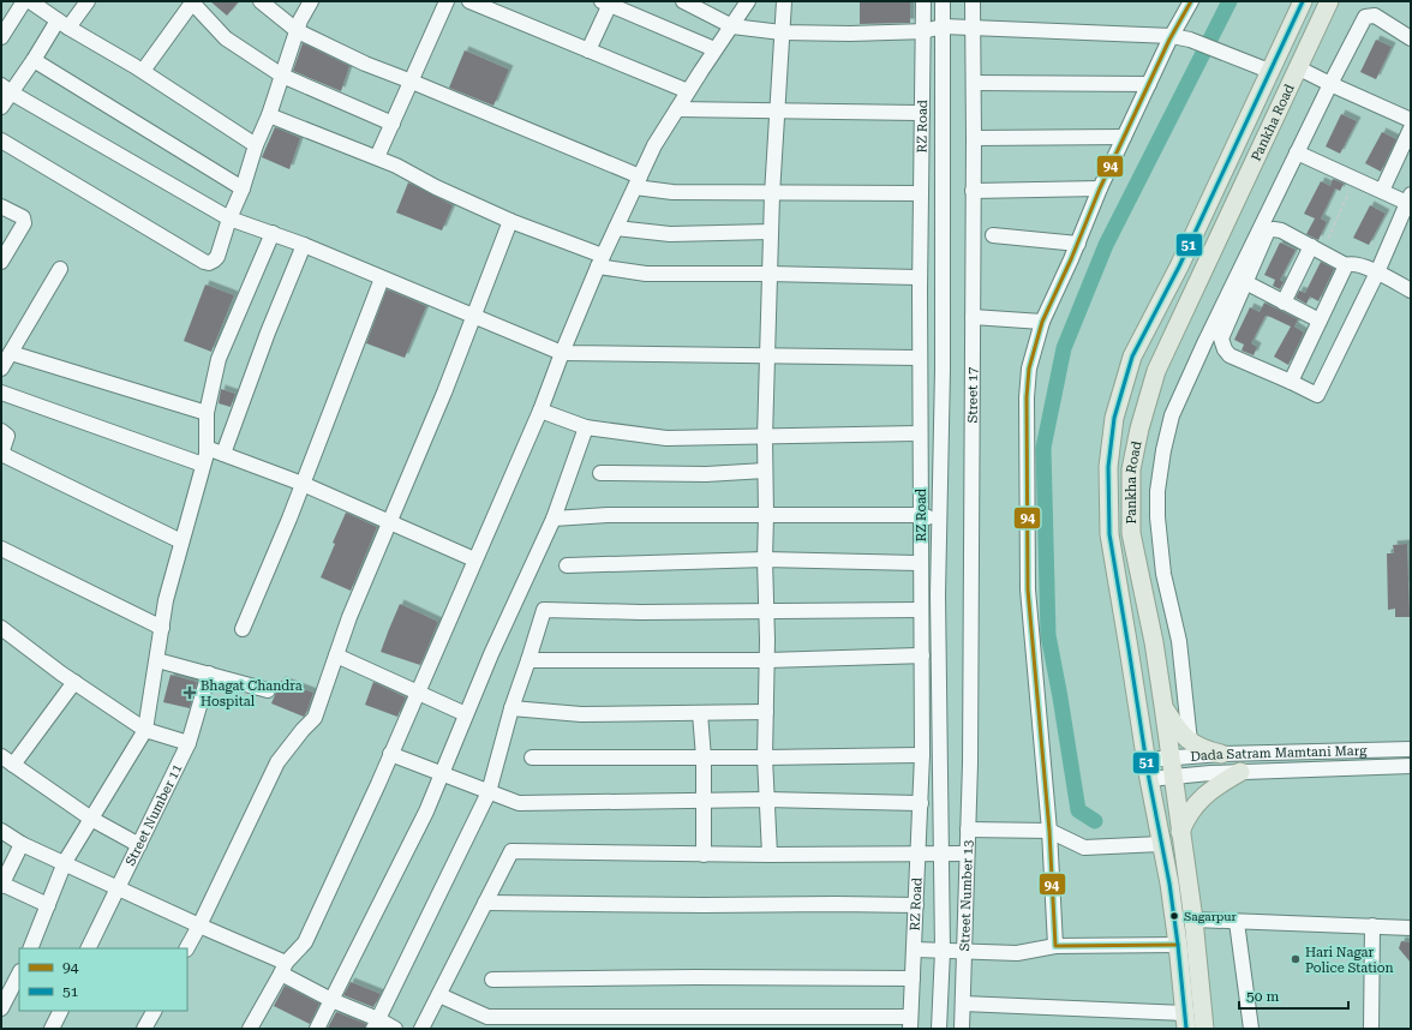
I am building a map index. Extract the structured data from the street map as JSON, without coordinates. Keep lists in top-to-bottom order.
{
  "streets": {
    "main road": ["Pankha Road"],
    "street": [
      "RZ Road",
      "Street 17",
      "Dada Satram Mamtani Marg",
      "Street Number 11",
      "Street Number 13"
    ]
  },
  "crossings": [
    ["Pankha Road", "Dada Satram Mamtani Marg"],
    ["Street 17", "Street Number 13"]
  ],
  "places": {
    "health": ["Bhagat Chandra Hospital"],
    "other": ["Sagarpur", "Hari Nagar Police Station"]
  },
  "lines": ["transit line 94", "transit line 51"],
  "legend": ["94", "51"],
  "scale_bar": "50 m"
}
